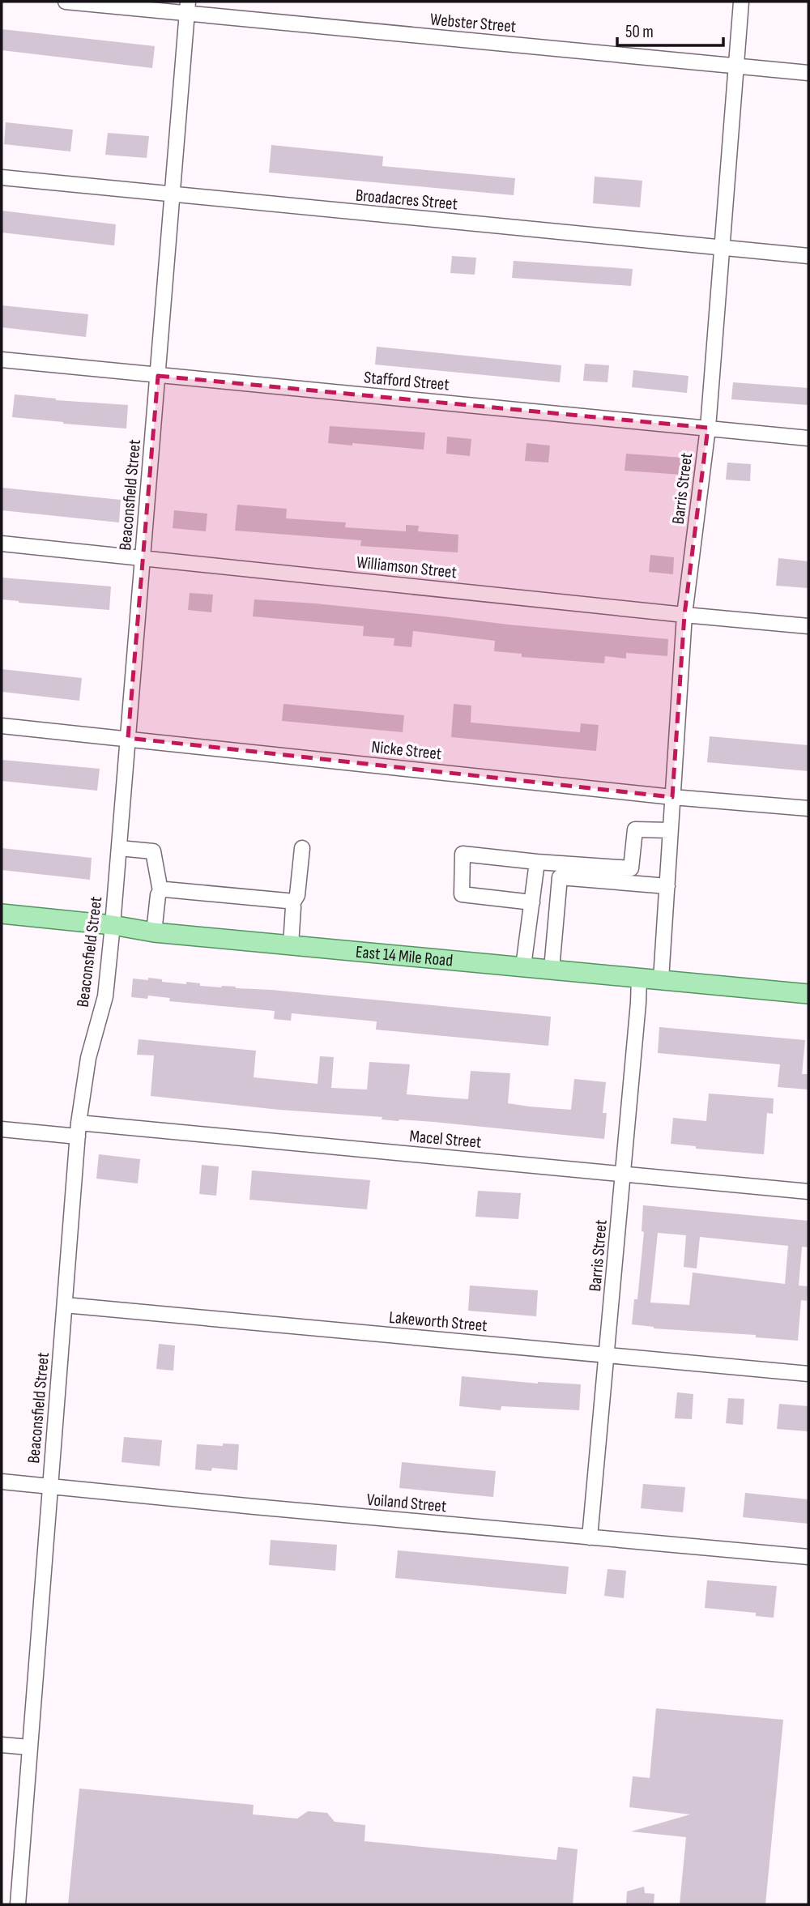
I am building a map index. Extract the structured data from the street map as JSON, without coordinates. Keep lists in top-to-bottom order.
{
  "streets": {
    "main road": ["East 14 Mile Road"],
    "street": [
      "Webster Street",
      "Broadacres Street",
      "Stafford Street",
      "Barris Street",
      "Beaconsfield Street",
      "Williamson Street",
      "Nicke Street",
      "Macel Street",
      "Lakeworth Street",
      "Voiland Street"
    ]
  },
  "crossings": [
    ["Webster Street", "Barris Street"],
    ["Webster Street", "Beaconsfield Street"],
    ["Broadacres Street", "Barris Street"],
    ["Broadacres Street", "Beaconsfield Street"],
    ["Stafford Street", "Barris Street"],
    ["Stafford Street", "Beaconsfield Street"],
    ["Barris Street", "Williamson Street"],
    ["Barris Street", "Nicke Street"],
    ["Barris Street", "East 14 Mile Road"],
    ["Barris Street", "Macel Street"],
    ["Barris Street", "Lakeworth Street"],
    ["Barris Street", "Voiland Street"],
    ["Beaconsfield Street", "Williamson Street"],
    ["Beaconsfield Street", "Nicke Street"],
    ["Beaconsfield Street", "East 14 Mile Road"],
    ["Beaconsfield Street", "Macel Street"],
    ["Beaconsfield Street", "Lakeworth Street"],
    ["Beaconsfield Street", "Voiland Street"]
  ],
  "scale_bar": "50 m"
}
